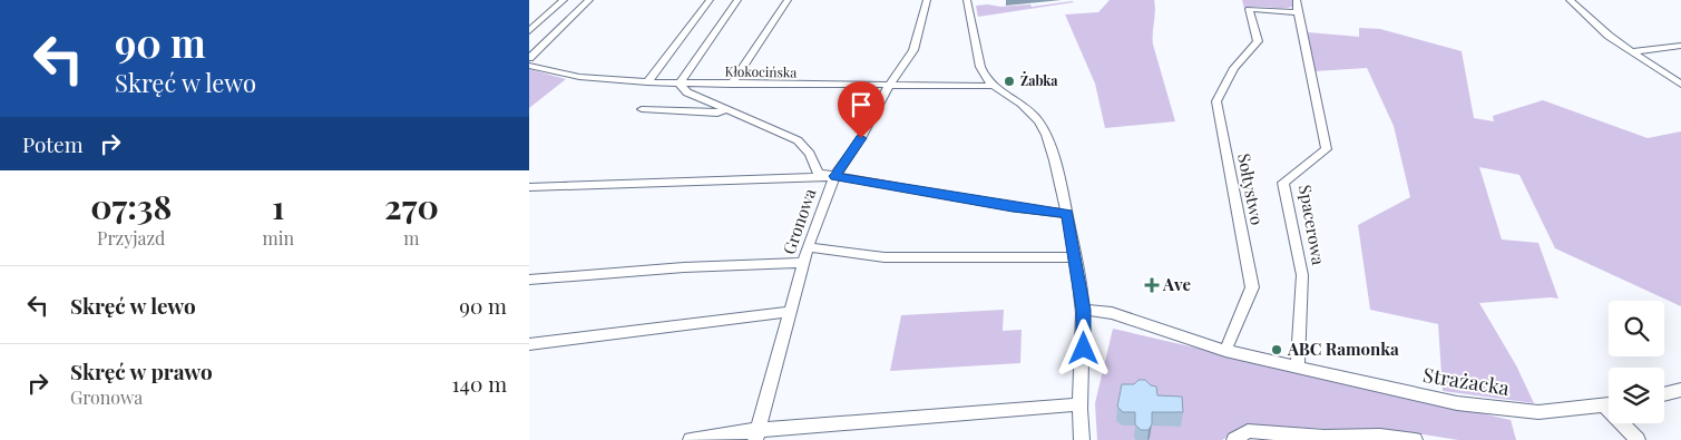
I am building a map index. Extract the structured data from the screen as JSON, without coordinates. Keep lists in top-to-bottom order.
{
  "streets": {
    "street": [
      "Kłokocińska",
      "Sołtystwo",
      "Gronowa",
      "Spacerowa",
      "Strażacka"
    ]
  },
  "crossings": [
    ["Kłokocińska", "Gronowa"],
    ["Sołtystwo", "Spacerowa"],
    ["Sołtystwo", "Strażacka"],
    ["Spacerowa", "Strażacka"]
  ],
  "places": {
    "other": ["Żabka", "ABC Ramonka"],
    "health": ["Ave"]
  },
  "page": {
    "turn": ["90 m", "Skręć w lewo"],
    "then": "Potem",
    "eta": [
      "07:38",
      "Przyjazd",
      "1",
      "min",
      "270",
      "m"
    ],
    "list": [
      {
        "name": "Skręć w lewo",
        "value": "90 m"
      },
      {
        "name": "Skręć w prawo",
        "note": "Gronowa",
        "value": "140 m"
      }
    ]
  }
}
